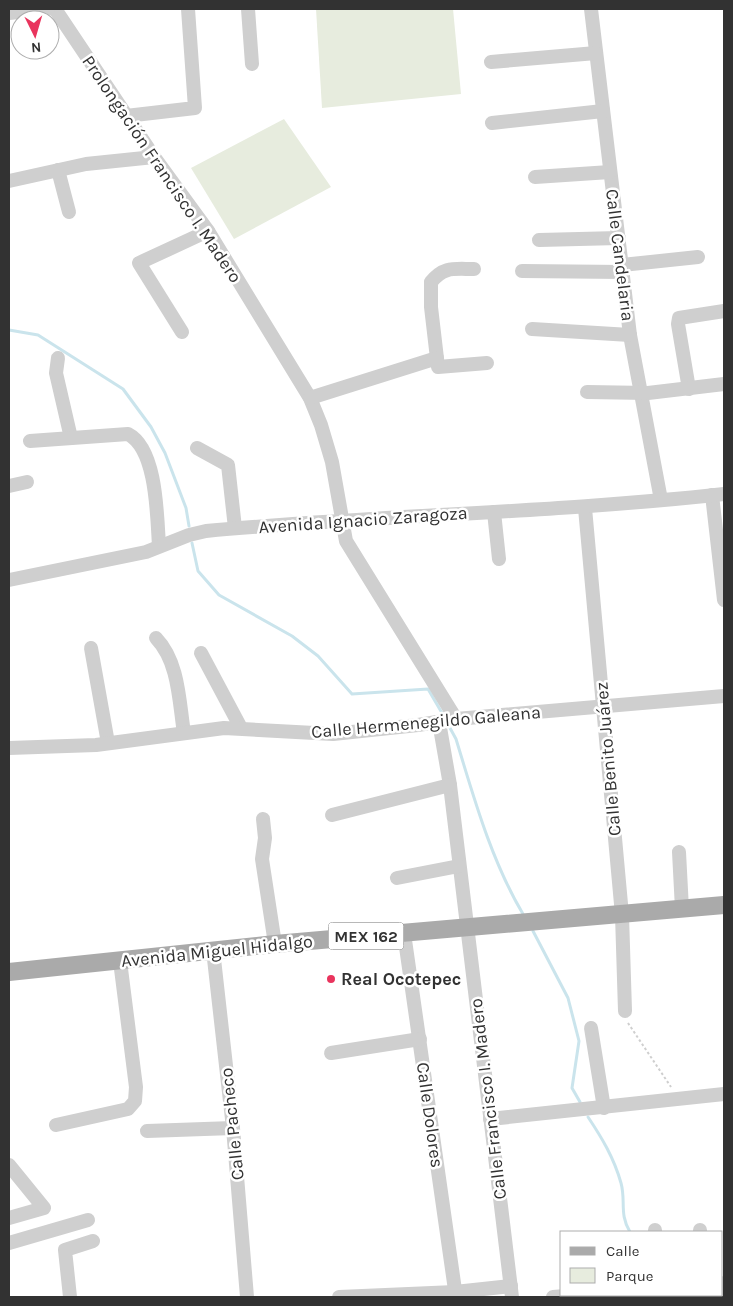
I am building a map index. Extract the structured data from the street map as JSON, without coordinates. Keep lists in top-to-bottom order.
{
  "streets": {
    "main road": ["MEX 162", "Avenida Miguel Hidalgo"],
    "street": [
      "Prolongación Francisco I. Madero",
      "Calle Candelaria",
      "Avenida Ignacio Zaragoza",
      "Calle Hermenegildo Galeana",
      "Calle Benito Juárez",
      "Calle Francisco I. Madero",
      "Calle Dolores",
      "Calle Pacheco"
    ]
  },
  "crossings": [
    ["Prolongación Francisco I. Madero", "Avenida Ignacio Zaragoza"],
    ["Calle Candelaria", "Avenida Ignacio Zaragoza"],
    ["Avenida Ignacio Zaragoza", "Calle Benito Juárez"],
    ["Calle Hermenegildo Galeana", "Calle Benito Juárez"],
    ["Calle Hermenegildo Galeana", "Calle Francisco I. Madero"],
    ["Calle Benito Juárez", "Avenida Miguel Hidalgo"],
    ["Avenida Miguel Hidalgo", "Calle Francisco I. Madero"],
    ["Avenida Miguel Hidalgo", "Calle Dolores"],
    ["Avenida Miguel Hidalgo", "Calle Pacheco"]
  ],
  "places": ["Real Ocotepec"],
  "legend": ["Calle", "Parque"],
  "north": "bottom"
}
